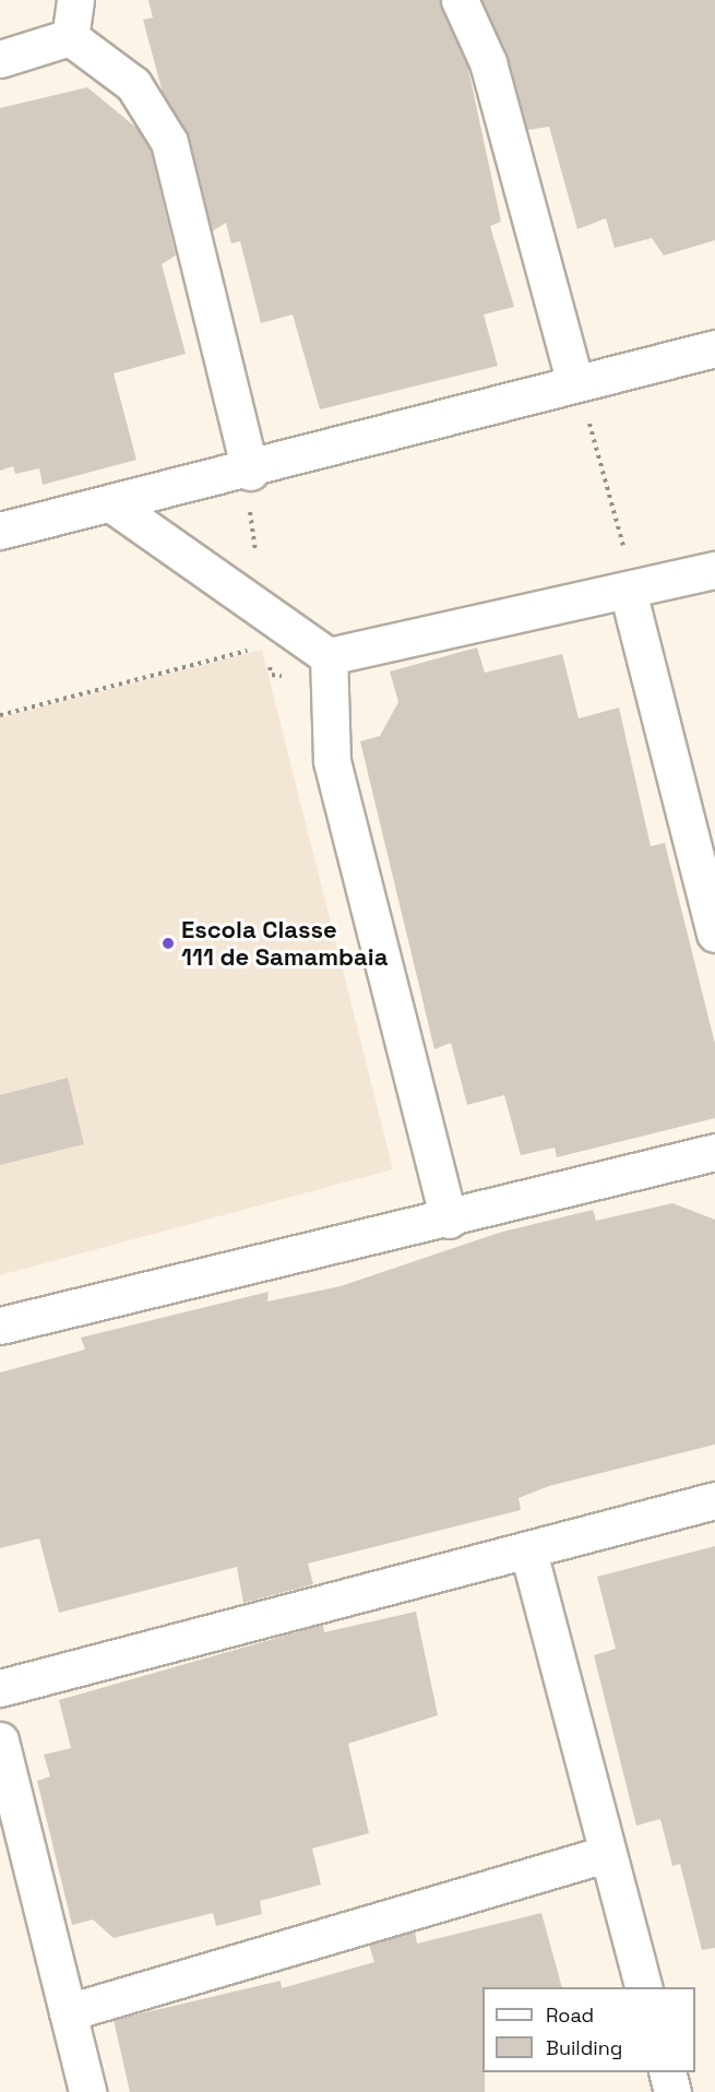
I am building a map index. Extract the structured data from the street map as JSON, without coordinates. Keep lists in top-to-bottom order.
{
  "places": ["Escola Classe 111 de Samambaia"],
  "legend": ["Road", "Building"]
}
